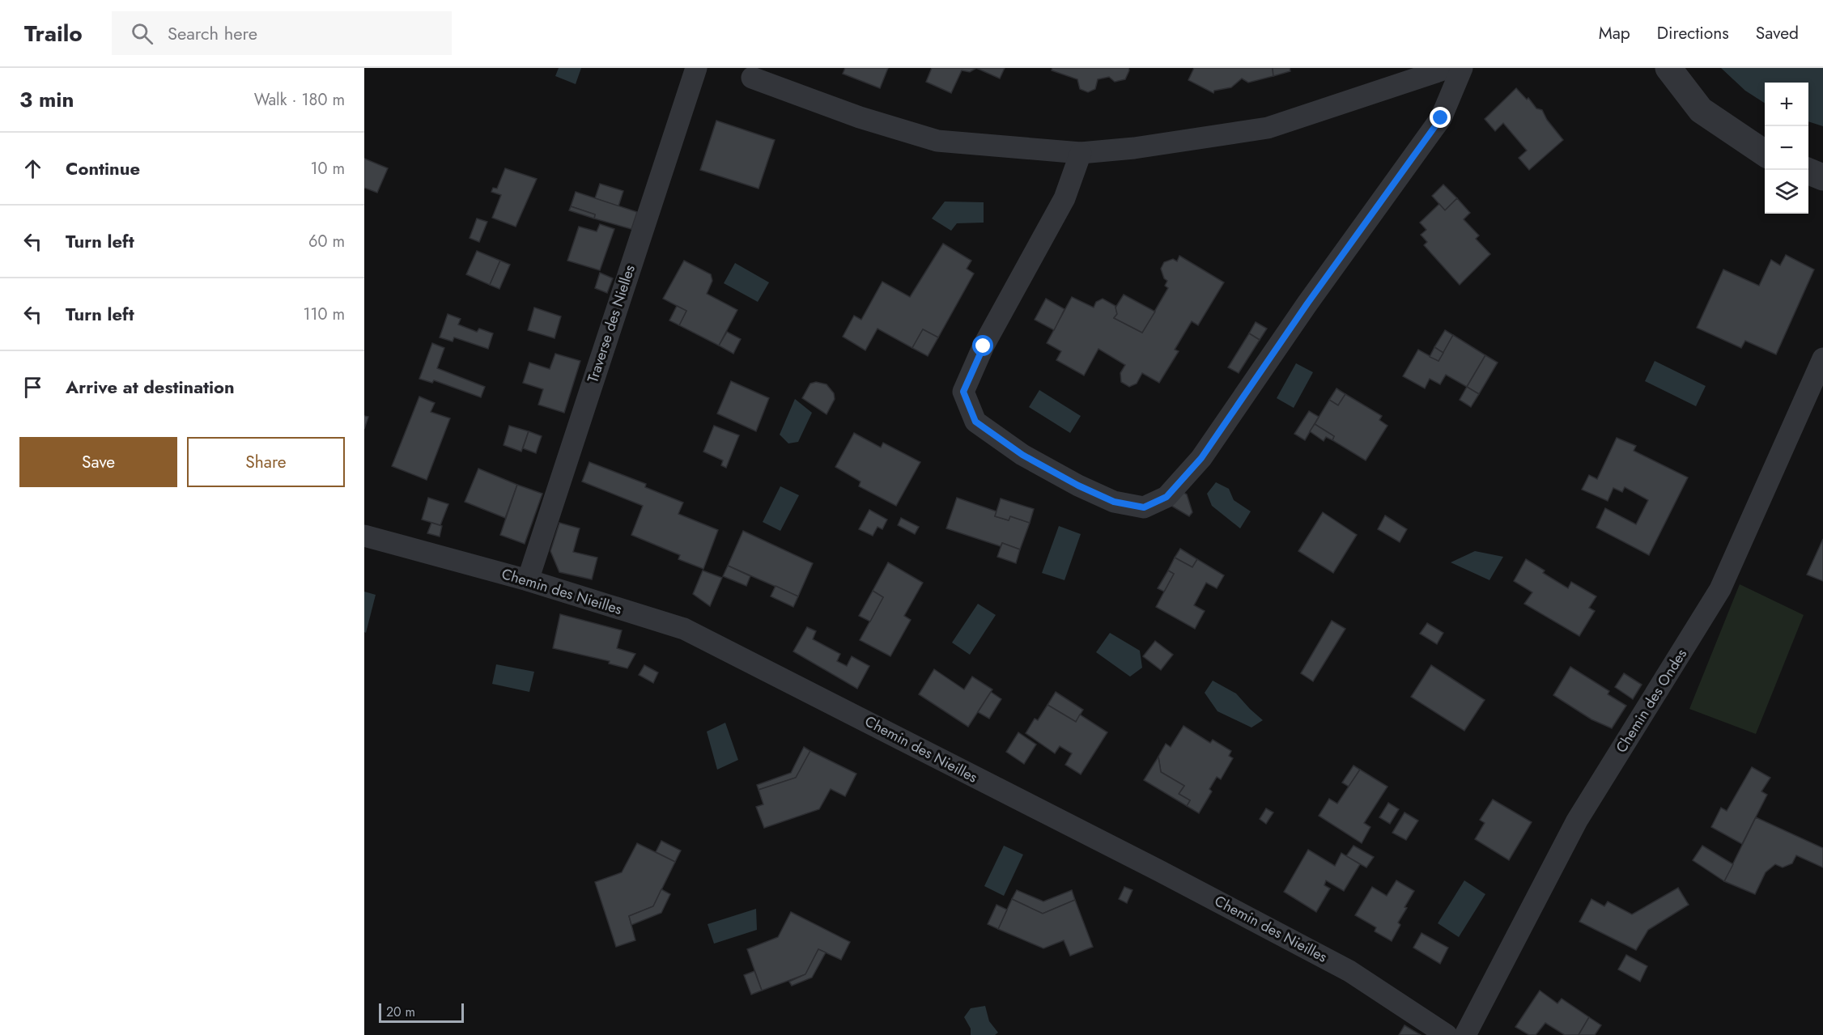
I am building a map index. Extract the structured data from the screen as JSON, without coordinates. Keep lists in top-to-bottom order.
{
  "streets": {
    "street": ["Traverse des Nielles", "Chemin des Nieilles", "Chemin des Ondes"]
  },
  "crossings": [
    ["Traverse des Nielles", "Chemin des Nieilles"]
  ],
  "scale_bar": "20 m",
  "page": {
    "header": "Trailo",
    "search": "Search here",
    "nav": ["Map", "Directions", "Saved"],
    "heading": ["3 min", "Walk · 180 m"],
    "map_buttons": ["+", "−"],
    "list": [
      ["Continue", "10 m"],
      ["Turn left", "60 m"],
      ["Turn left", "110 m"],
      "Arrive at destination"
    ],
    "buttons": ["Save", "Share"],
    "scale": "20 m"
  }
}
